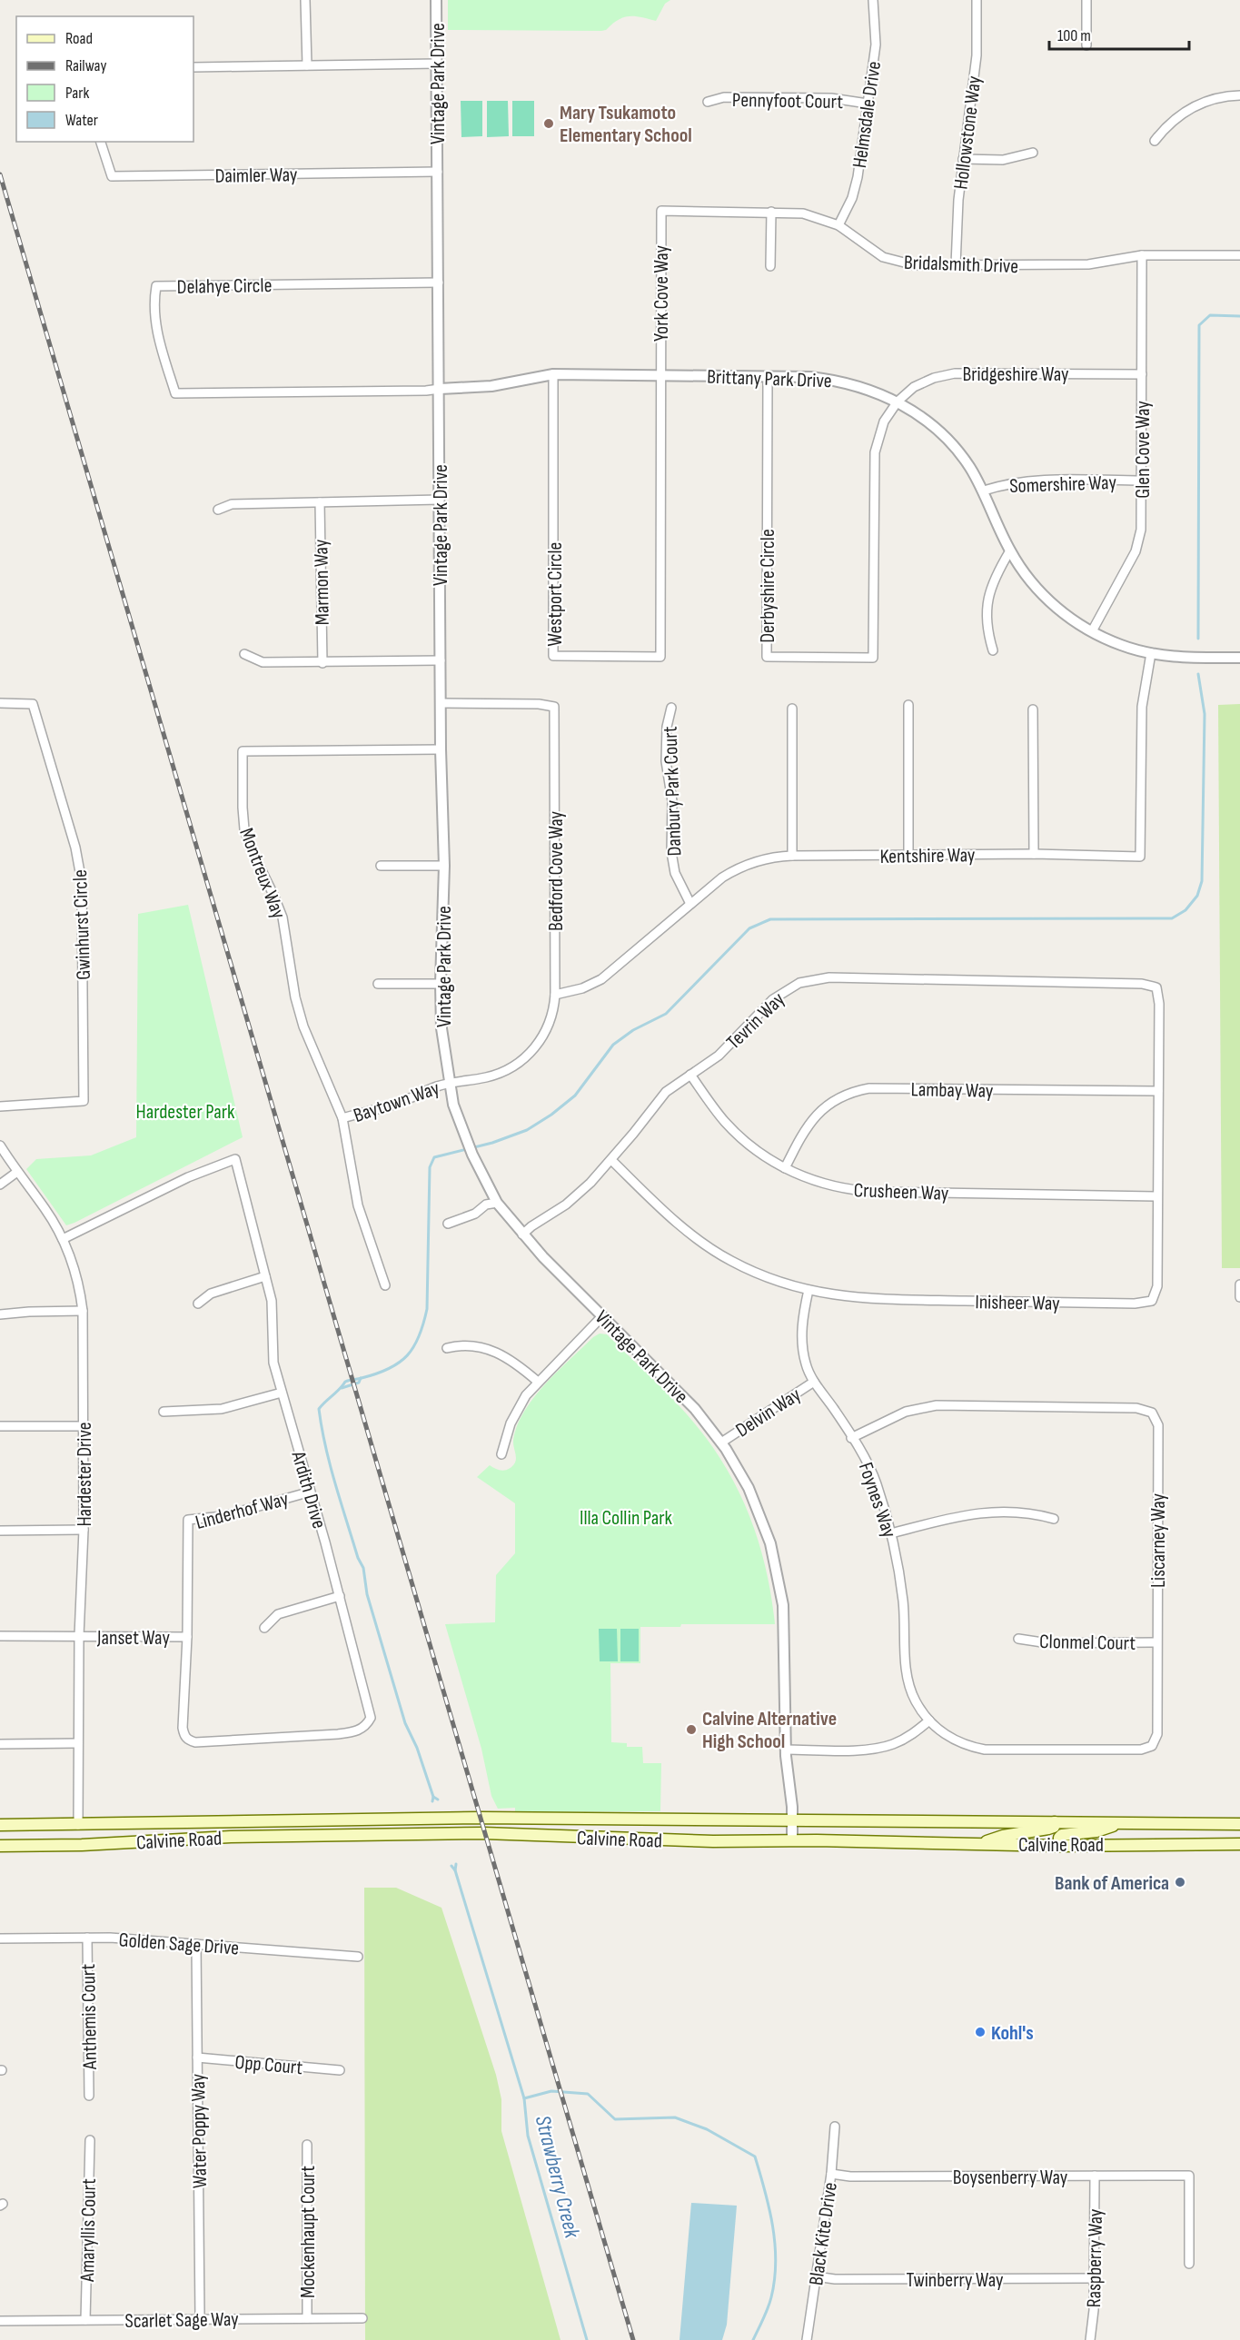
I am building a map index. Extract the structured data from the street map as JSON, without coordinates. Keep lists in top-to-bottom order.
{
  "streets": {
    "main road": ["Calvine Road"],
    "street": [
      "Vintage Park Drive",
      "Pennyfoot Court",
      "Helmsdale Drive",
      "Hollowstone Way",
      "Daimler Way",
      "Bridalsmith Drive",
      "Delahye Circle",
      "York Cove Way",
      "Bridgeshire Way",
      "Brittany Park Drive",
      "Glen Cove Way",
      "Somershire Way",
      "Marmon Way",
      "Derbyshire Circle",
      "Westport Circle",
      "Danbury Park Court",
      "Kentshire Way",
      "Bedford Cove Way",
      "Montreux Way",
      "Gwinhurst Circle",
      "Tevrin Way",
      "Lambay Way",
      "Baytown Way",
      "Crusheen Way",
      "Inisheer Way",
      "Delvin Way",
      "Hardester Drive",
      "Ardith Drive",
      "Foynes Way",
      "Linderhof Way",
      "Liscarney Way",
      "Janset Way",
      "Clonmel Court",
      "Golden Sage Drive",
      "Anthemis Court",
      "Opp Court",
      "Water Poppy Way",
      "Boysenberry Way",
      "Amaryllis Court",
      "Mockenhaupt Court",
      "Black Kite Drive",
      "Raspberry Way",
      "Twinberry Way",
      "Scarlet Sage Way"
    ]
  },
  "crossings": [
    ["Vintage Park Drive", "Daimler Way"],
    ["Vintage Park Drive", "Delahye Circle"],
    ["Vintage Park Drive", "Brittany Park Drive"],
    ["Vintage Park Drive", "Bedford Cove Way"],
    ["Vintage Park Drive", "Montreux Way"],
    ["Vintage Park Drive", "Tevrin Way"],
    ["Vintage Park Drive", "Baytown Way"],
    ["Vintage Park Drive", "Delvin Way"],
    ["Vintage Park Drive", "Calvine Road"],
    ["Pennyfoot Court", "Helmsdale Drive"],
    ["Helmsdale Drive", "Bridalsmith Drive"],
    ["Hollowstone Way", "Bridalsmith Drive"],
    ["Bridalsmith Drive", "York Cove Way"],
    ["Bridalsmith Drive", "Glen Cove Way"],
    ["Delahye Circle", "Brittany Park Drive"],
    ["York Cove Way", "Brittany Park Drive"],
    ["York Cove Way", "Westport Circle"],
    ["Bridgeshire Way", "Brittany Park Drive"],
    ["Bridgeshire Way", "Glen Cove Way"],
    ["Bridgeshire Way", "Derbyshire Circle"],
    ["Brittany Park Drive", "Glen Cove Way"],
    ["Brittany Park Drive", "Somershire Way"],
    ["Brittany Park Drive", "Derbyshire Circle"],
    ["Brittany Park Drive", "Westport Circle"],
    ["Brittany Park Drive", "Kentshire Way"],
    ["Glen Cove Way", "Somershire Way"],
    ["Danbury Park Court", "Kentshire Way"],
    ["Kentshire Way", "Bedford Cove Way"],
    ["Bedford Cove Way", "Baytown Way"],
    ["Montreux Way", "Baytown Way"],
    ["Tevrin Way", "Crusheen Way"],
    ["Tevrin Way", "Inisheer Way"],
    ["Lambay Way", "Crusheen Way"],
    ["Lambay Way", "Inisheer Way"],
    ["Crusheen Way", "Inisheer Way"],
    ["Inisheer Way", "Foynes Way"],
    ["Delvin Way", "Foynes Way"],
    ["Hardester Drive", "Ardith Drive"],
    ["Hardester Drive", "Janset Way"],
    ["Hardester Drive", "Calvine Road"],
    ["Ardith Drive", "Linderhof Way"],
    ["Ardith Drive", "Janset Way"],
    ["Foynes Way", "Liscarney Way"],
    ["Linderhof Way", "Janset Way"],
    ["Liscarney Way", "Clonmel Court"],
    ["Golden Sage Drive", "Anthemis Court"],
    ["Golden Sage Drive", "Water Poppy Way"],
    ["Opp Court", "Water Poppy Way"],
    ["Water Poppy Way", "Scarlet Sage Way"],
    ["Boysenberry Way", "Black Kite Drive"],
    ["Boysenberry Way", "Raspberry Way"],
    ["Amaryllis Court", "Scarlet Sage Way"],
    ["Mockenhaupt Court", "Scarlet Sage Way"],
    ["Black Kite Drive", "Twinberry Way"],
    ["Raspberry Way", "Twinberry Way"]
  ],
  "water": ["Strawberry Creek"],
  "parks": ["Hardester Park", "Illa Collin Park"],
  "places": [
    "Mary Tsukamoto Elementary School",
    "Calvine Alternative High School",
    "Bank of America",
    "Kohl's"
  ],
  "legend": [
    "Road",
    "Railway",
    "Park",
    "Water"
  ],
  "scale_bar": "100 m"
}
